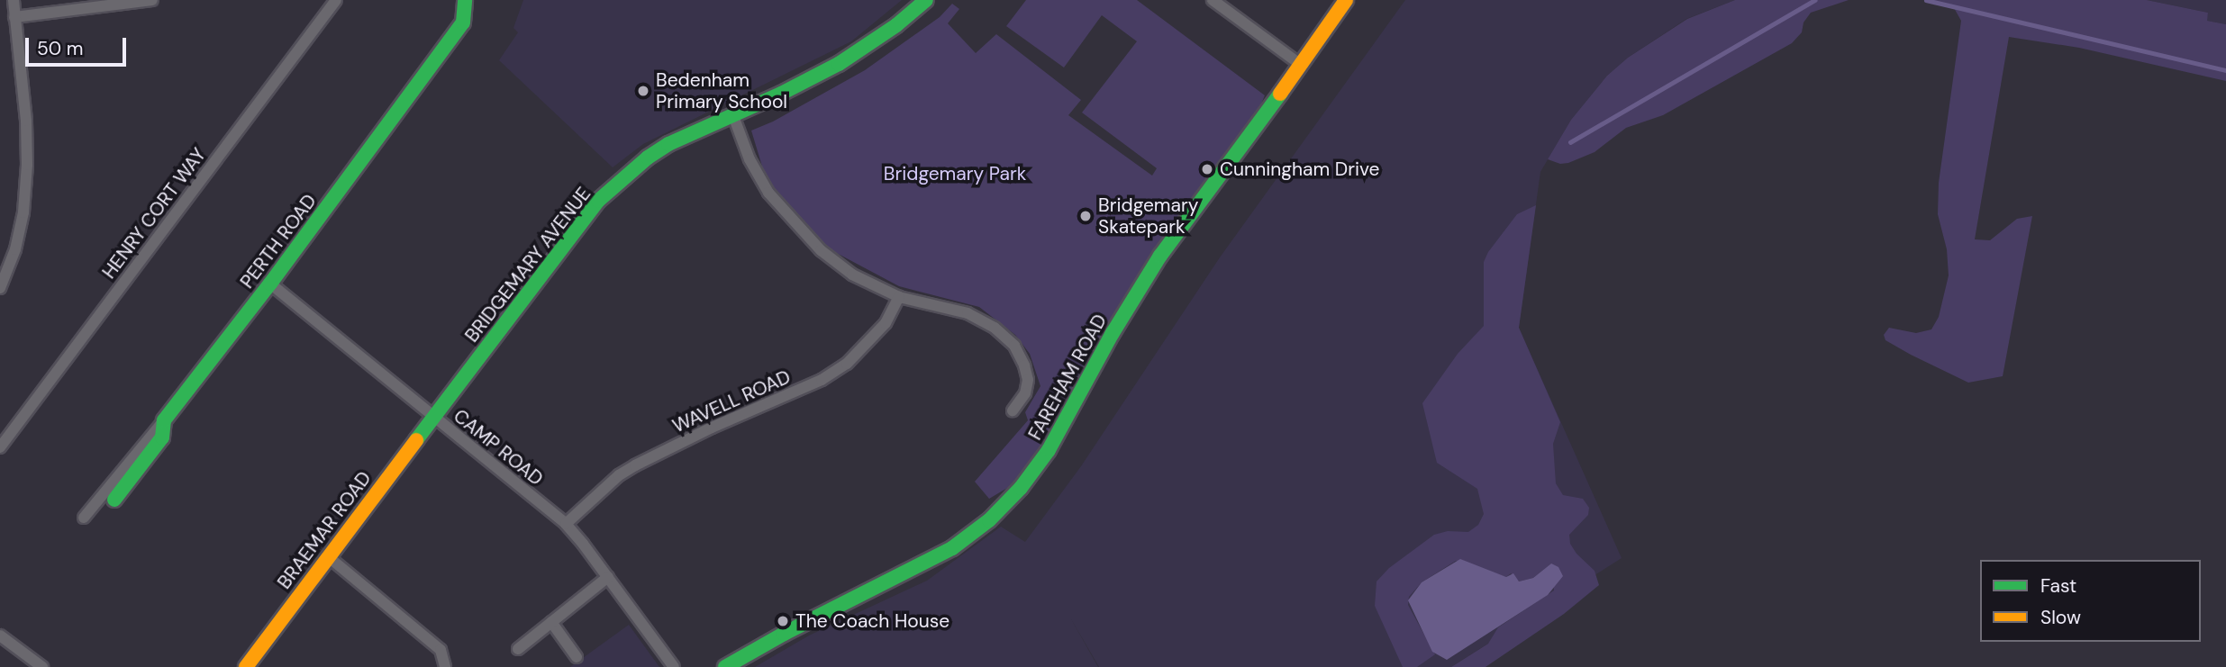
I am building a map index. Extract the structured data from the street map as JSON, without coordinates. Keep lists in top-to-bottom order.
{
  "streets": {
    "street": [
      "HENRY CORT WAY",
      "PERTH ROAD",
      "BRIDGEMARY AVENUE",
      "FAREHAM ROAD",
      "WAVELL ROAD",
      "CAMP ROAD",
      "BRAEMAR ROAD"
    ]
  },
  "crossings": [
    ["PERTH ROAD", "CAMP ROAD"],
    ["BRIDGEMARY AVENUE", "CAMP ROAD"],
    ["BRIDGEMARY AVENUE", "BRAEMAR ROAD"],
    ["WAVELL ROAD", "CAMP ROAD"],
    ["CAMP ROAD", "BRAEMAR ROAD"]
  ],
  "parks": ["Bridgemary Park"],
  "places": [
    "Bedenham Primary School",
    "Cunningham Drive",
    "Bridgemary Skatepark",
    "The Coach House"
  ],
  "legend": ["Fast", "Slow"],
  "scale_bar": "50 m"
}
